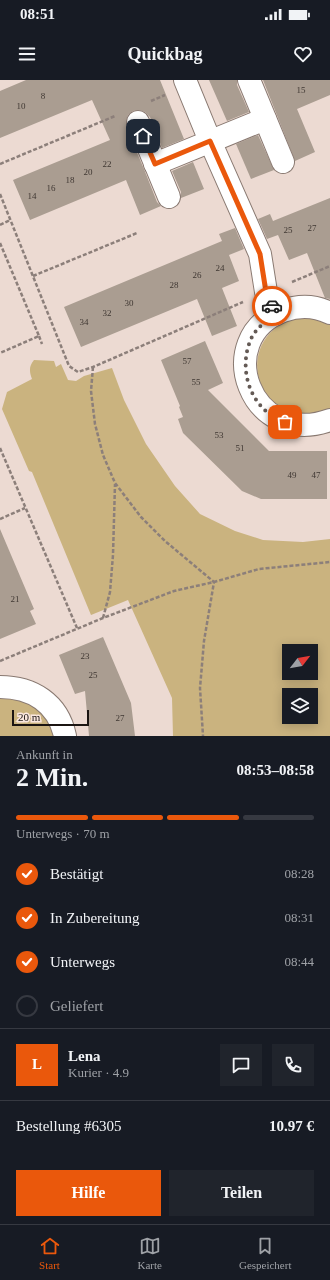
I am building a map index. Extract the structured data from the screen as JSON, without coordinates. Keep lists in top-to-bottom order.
{
  "house_numbers": [
    "15",
    "8",
    "10",
    "22",
    "20",
    "18",
    "16",
    "14",
    "27",
    "25",
    "24",
    "26",
    "28",
    "30",
    "32",
    "34",
    "57",
    "55",
    "53",
    "51",
    "49",
    "47",
    "21",
    "23",
    "25",
    "27"
  ],
  "scale_bar": "20 m",
  "north": "top right",
  "page": {
    "status": "08:51",
    "header": "Quickbag",
    "scale": "20 m",
    "heading": ["2 Min.", "Ankunft in", "08:53–08:58"],
    "panel": [
      "Lena",
      "Kurier · 4.9",
      "Bestellung #6305",
      "10.97 €"
    ],
    "bar": "Unterwegs · 70 m",
    "list": [
      ["Bestätigt", "08:28"],
      ["In Zubereitung", "08:31"],
      ["Unterwegs", "08:44"],
      "Geliefert"
    ],
    "round": "L",
    "buttons": ["Hilfe", "Teilen"],
    "tabs": ["Start", "Karte", "Gespeichert"]
  }
}
